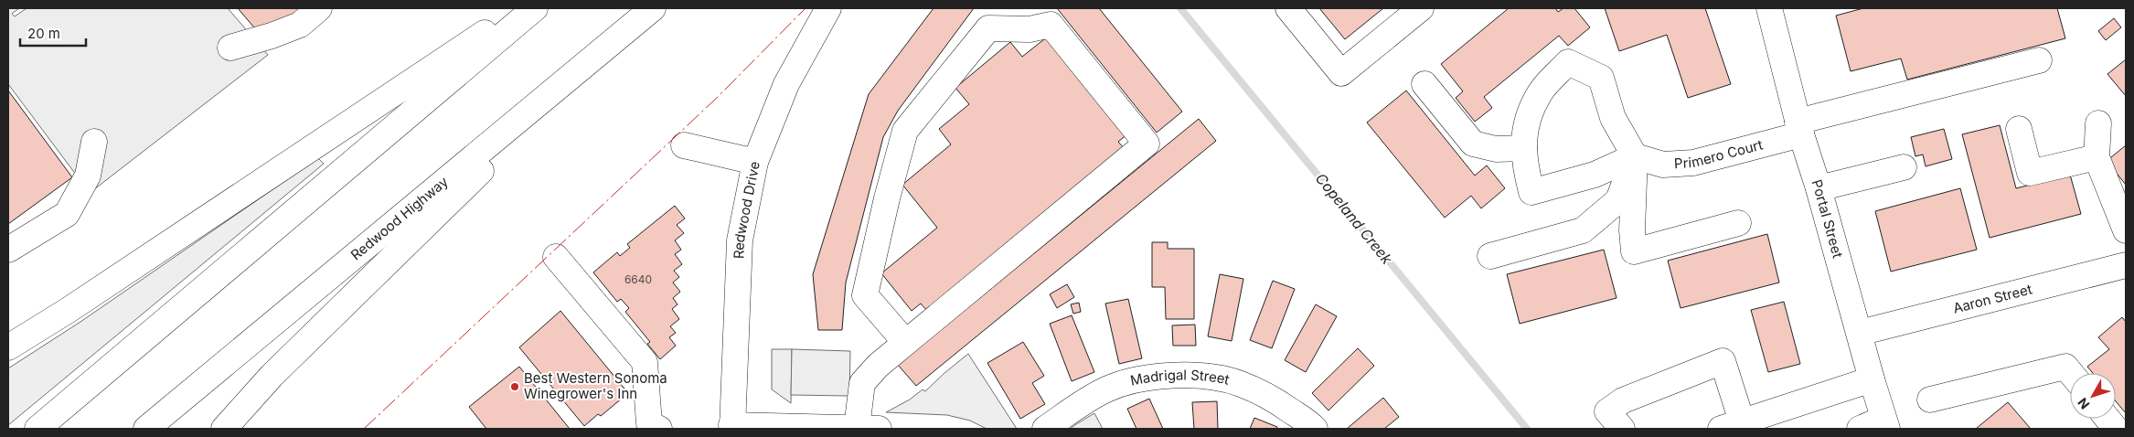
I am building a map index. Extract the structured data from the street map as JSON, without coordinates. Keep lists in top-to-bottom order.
{
  "streets": {
    "main road": [
      "Primero Court",
      "Redwood Drive",
      "Redwood Highway",
      "Portal Street",
      "Aaron Street",
      "Madrigal Street"
    ]
  },
  "crossings": [
    ["Primero Court", "Portal Street"],
    ["Portal Street", "Aaron Street"]
  ],
  "water": ["Copeland Creek"],
  "places": ["Best Western Sonoma Winegrower's Inn"],
  "house_numbers": ["6640"],
  "scale_bar": "20 m",
  "north": "bottom left"
}
